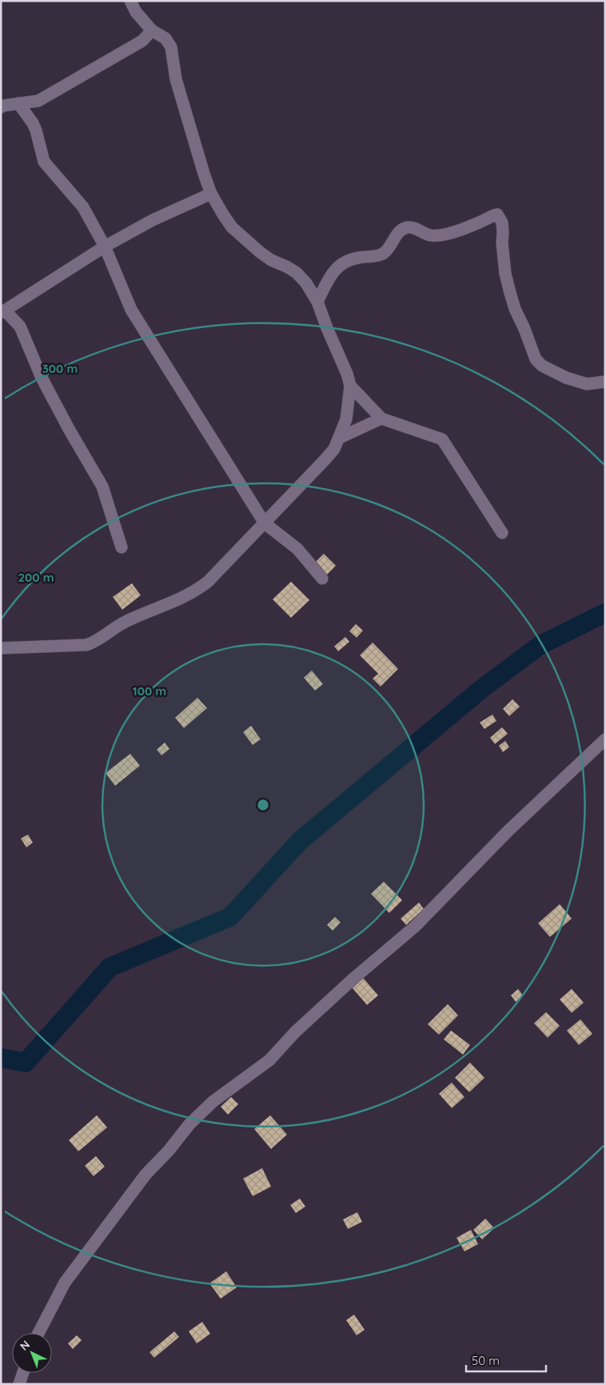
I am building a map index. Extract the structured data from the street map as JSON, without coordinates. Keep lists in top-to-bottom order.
{
  "scale_bar": "50 m",
  "north": "top left",
  "rings": ["300 m", "200 m", "100 m"]
}
